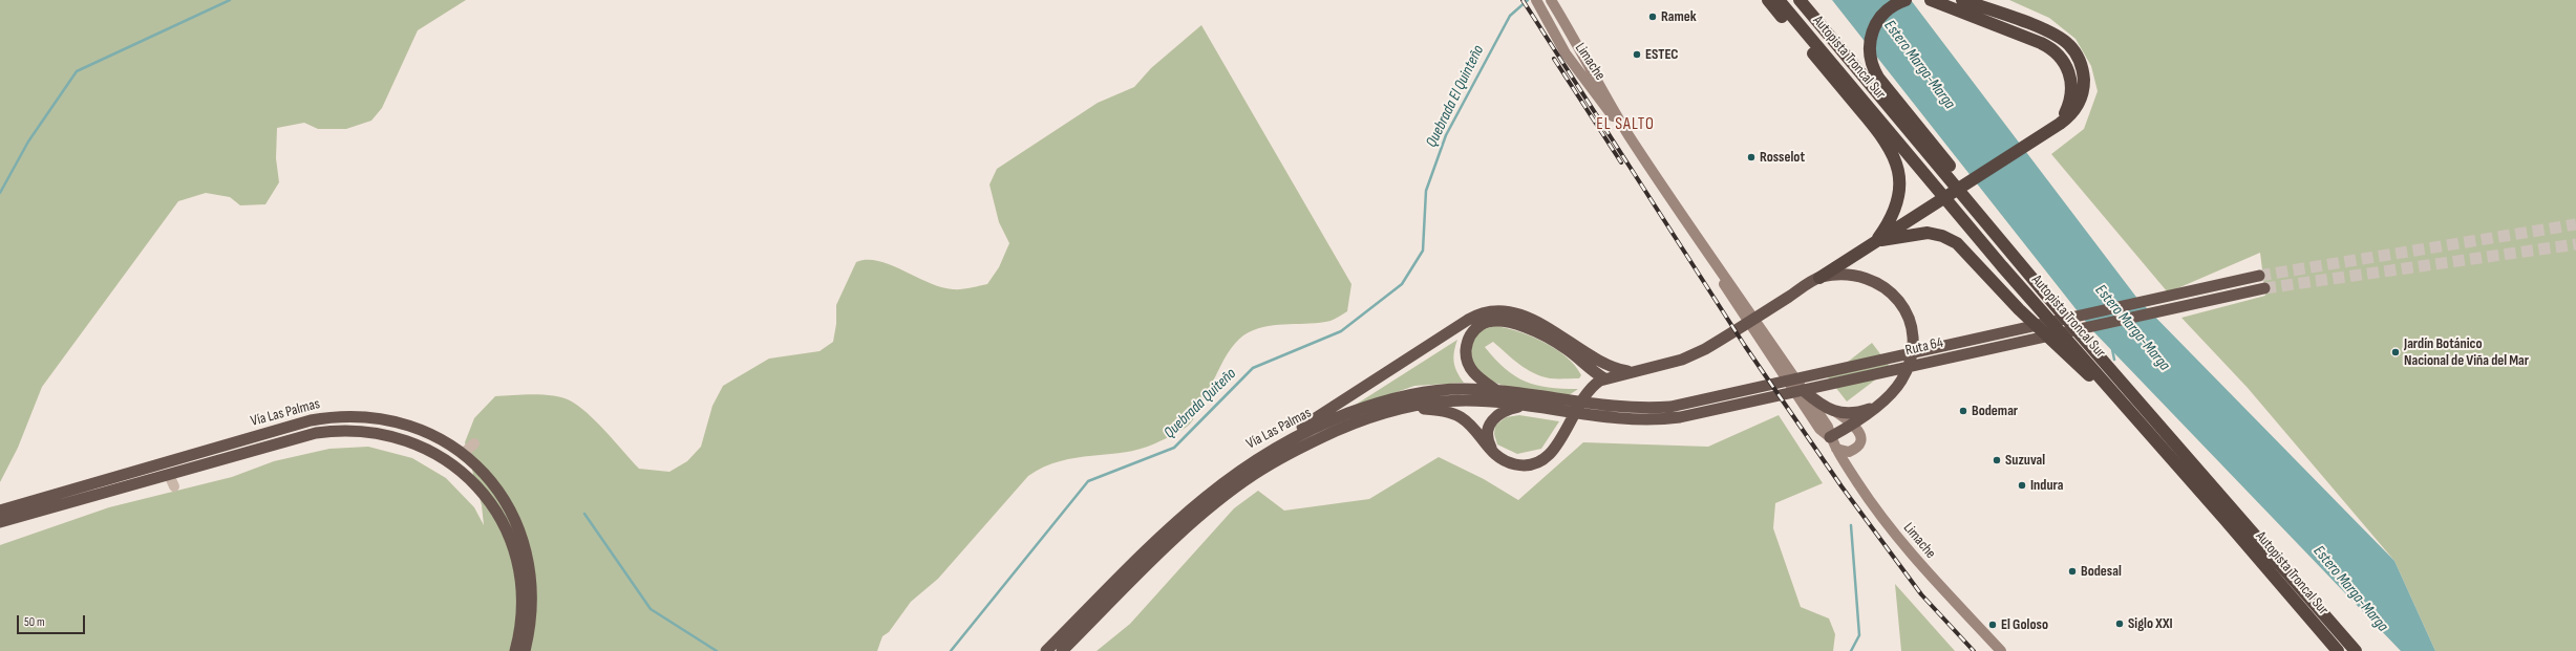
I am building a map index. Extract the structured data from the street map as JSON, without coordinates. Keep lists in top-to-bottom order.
{
  "streets": {
    "highway": ["Autopista Troncal Sur", "Ruta 64", "Vía Las Palmas"],
    "main road": ["Limache"]
  },
  "crossings": [
    ["Ruta 64", "Vía Las Palmas"]
  ],
  "districts": ["EL SALTO"],
  "water": ["Estero Marga-Marga", "Quebrada El Quinteño", "Quebrada Quiteño"],
  "places": [
    "Ramek",
    "ESTEC",
    "Rosselot",
    "Jardín Botánico Nacional de Viña del Mar",
    "Bodemar",
    "Suzuval",
    "Indura",
    "Bodesal",
    "Siglo XXI",
    "El Goloso"
  ],
  "scale_bar": "50 m"
}
